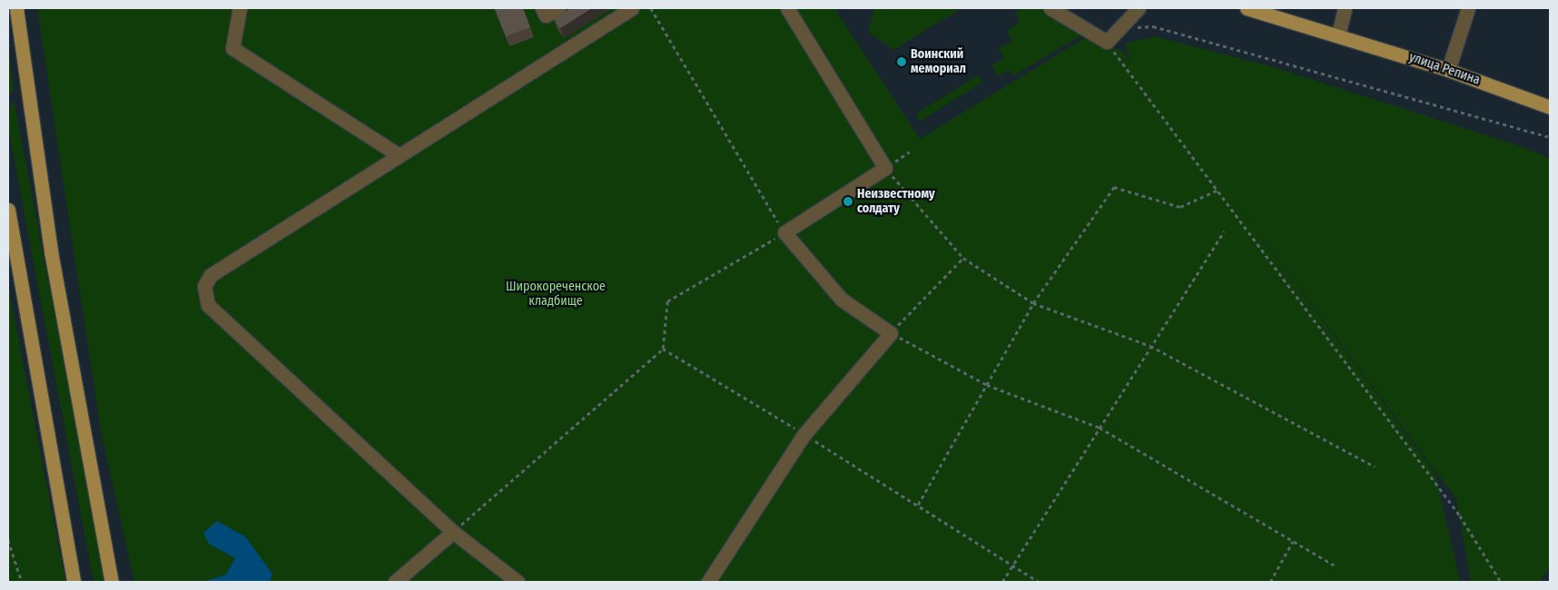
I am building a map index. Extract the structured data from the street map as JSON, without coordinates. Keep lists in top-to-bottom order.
{
  "streets": {
    "main road": ["улица Репина"]
  },
  "parks": ["Широкореченское кладбище"],
  "places": ["Воинский мемориал", "Неизвестному солдату"]
}
